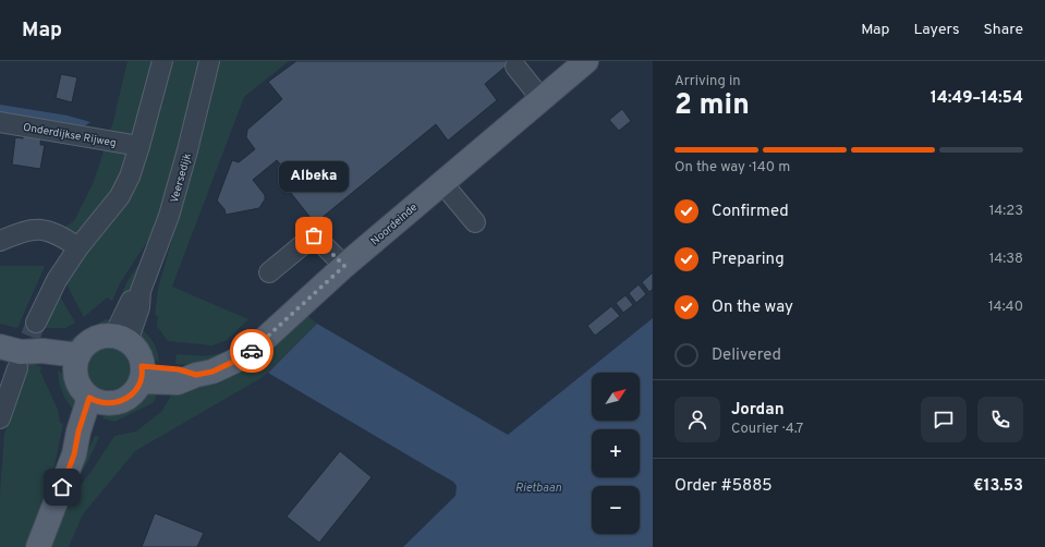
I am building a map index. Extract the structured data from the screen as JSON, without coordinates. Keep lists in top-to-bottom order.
{
  "streets": {
    "main road": ["Noordeinde"],
    "street": ["Onderdijkse Rijweg", "Veersedijk"]
  },
  "crossings": [
    ["Veersedijk", "Noordeinde"]
  ],
  "water": ["Rietbaan"],
  "places": ["Albeka"],
  "north": "top right",
  "page": {
    "header": "Map",
    "nav": ["Map", "Layers", "Share"],
    "heading": ["2 min", "Arriving in", "14:49–14:54"],
    "panel": [
      "Jordan",
      "Courier · 4.7",
      "Order #5885",
      "€13.53"
    ],
    "bar": "On the way · 140 m",
    "bubble": "Albeka",
    "list": [
      ["Confirmed", "14:23"],
      ["Preparing", "14:38"],
      ["On the way", "14:40"],
      "Delivered"
    ],
    "map_buttons": ["+", "−"]
  }
}
